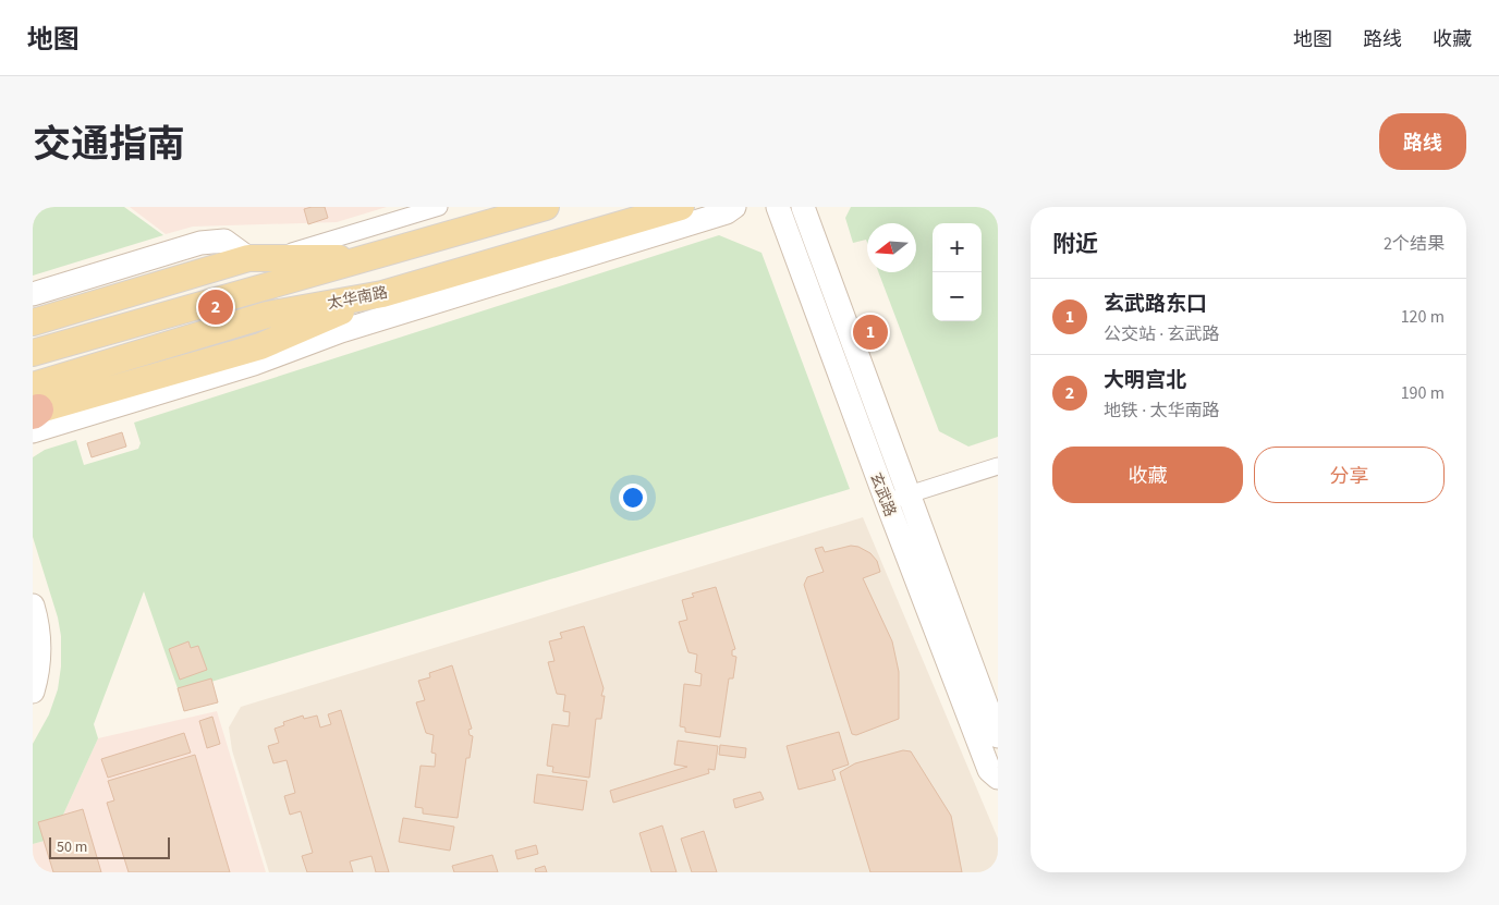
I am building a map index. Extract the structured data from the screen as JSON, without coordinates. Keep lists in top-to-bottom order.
{
  "streets": {
    "main road": ["太华南路"],
    "street": ["玄武路"]
  },
  "scale_bar": "50 m",
  "north": "left",
  "page": {
    "header": "地图",
    "nav": ["地图", "路线", "收藏"],
    "title": "交通指南",
    "buttons": [
      "路线",
      ["收藏", "分享"]
    ],
    "heading": ["附近", "2个结果"],
    "map_buttons": ["+", "−"],
    "list": [
      {
        "mark": "1",
        "name": "玄武路东口",
        "note": "公交站 · 玄武路",
        "value": "120 m"
      },
      {
        "mark": "2",
        "name": "大明宫北",
        "note": "地铁 · 太华南路",
        "value": "190 m"
      }
    ],
    "pins": ["2", "1"],
    "scale": "50 m"
  }
}
